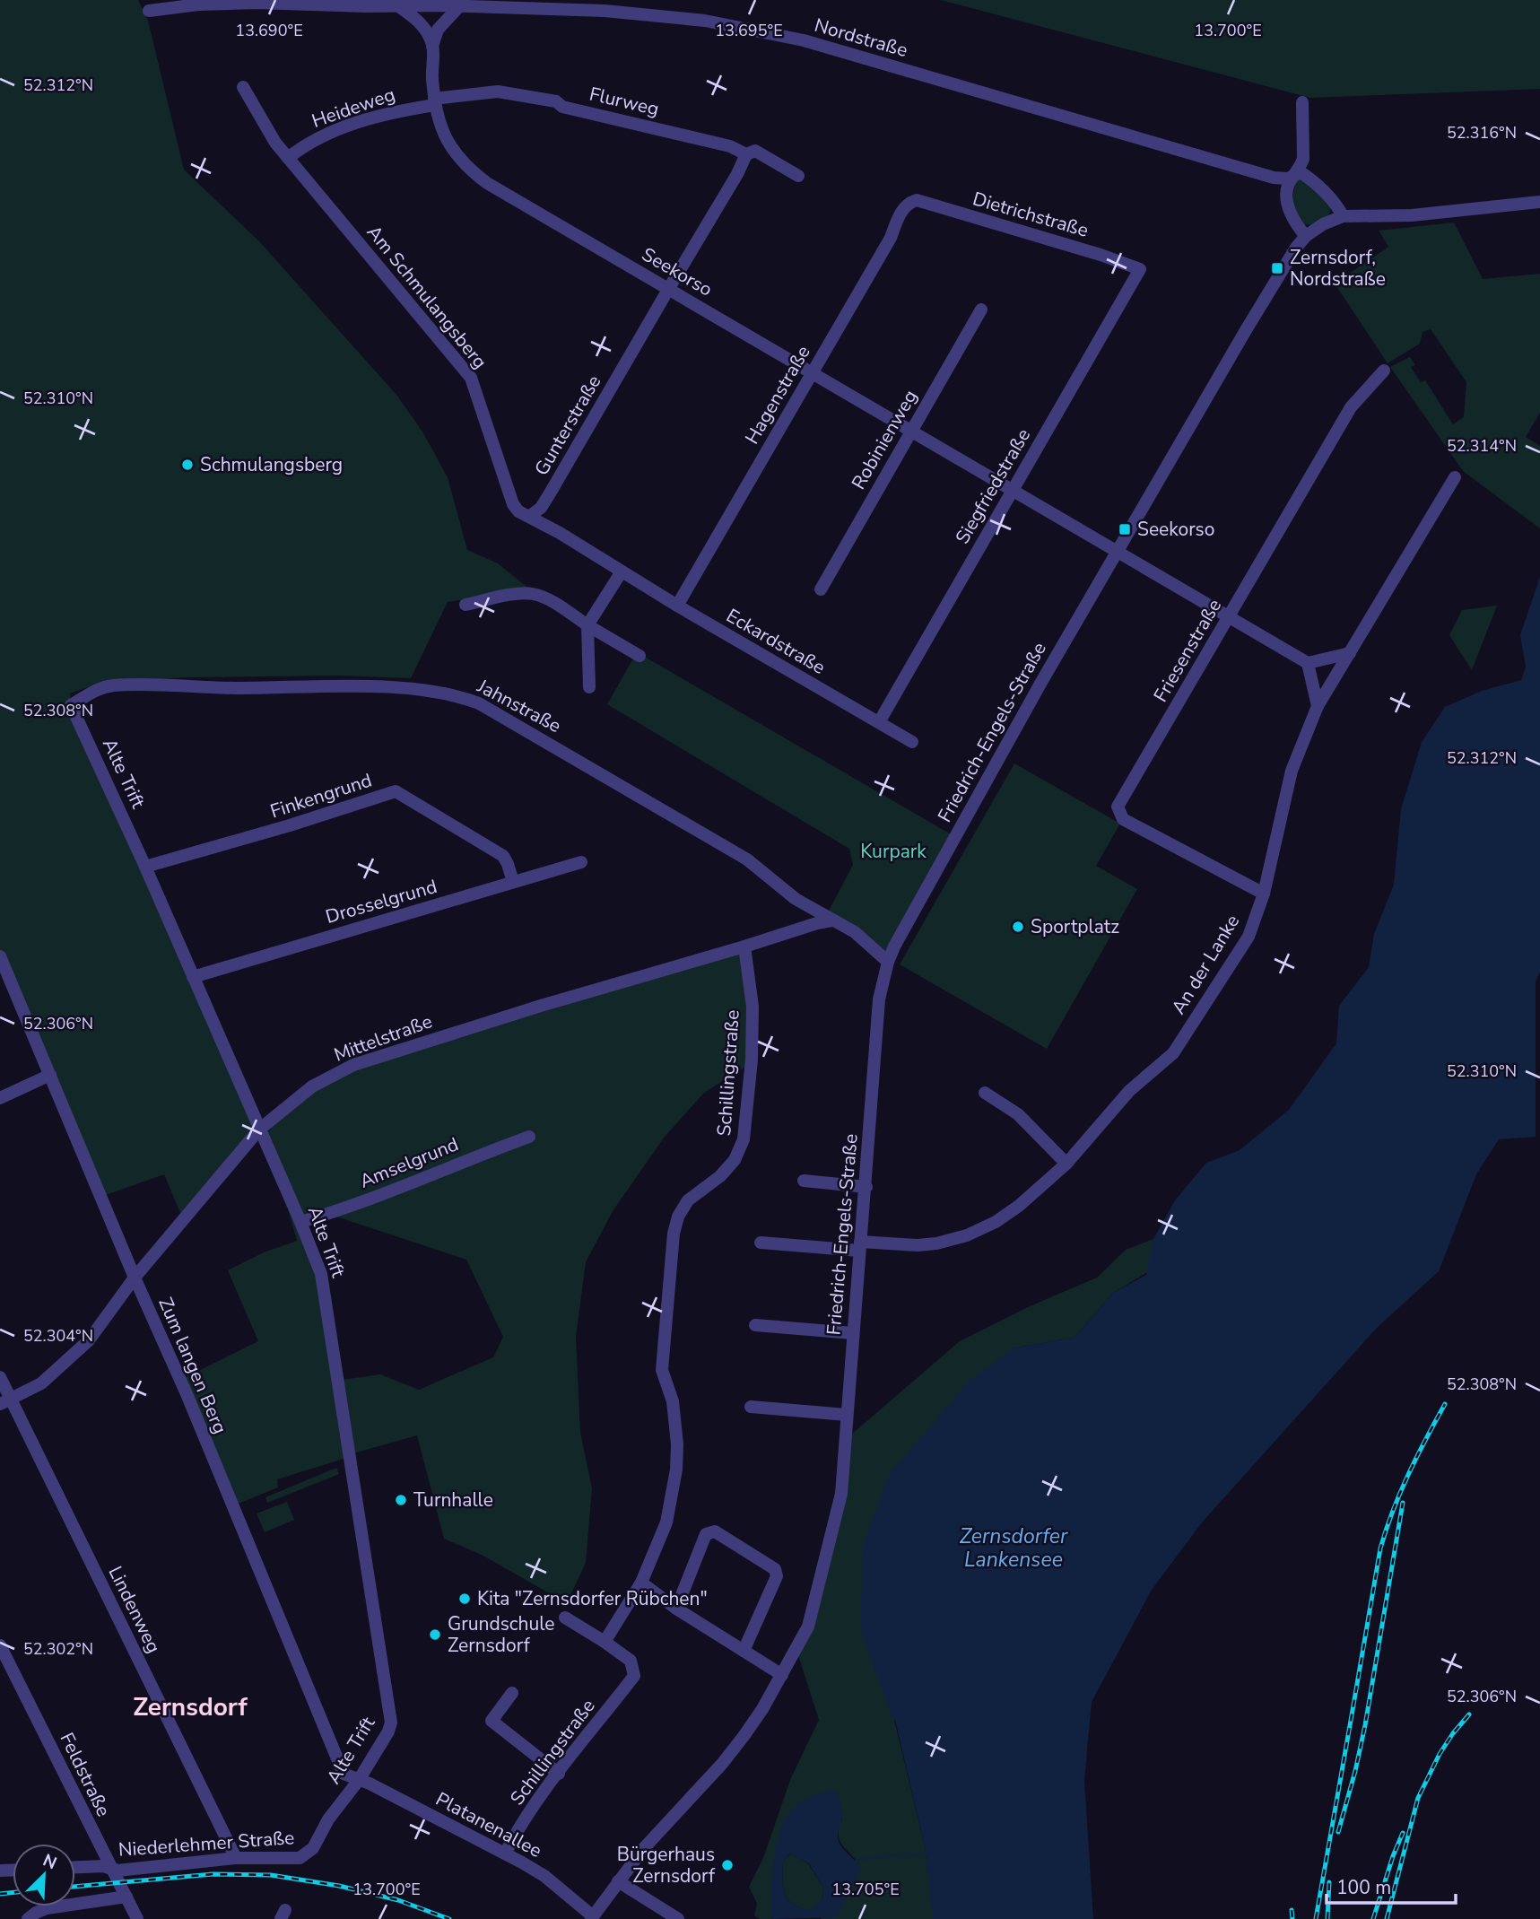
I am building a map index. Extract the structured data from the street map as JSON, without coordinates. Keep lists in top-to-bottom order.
{
  "streets": {
    "street": [
      "Nordstraße",
      "Flurweg",
      "Heideweg",
      "Dietrichstraße",
      "Seekorso",
      "Am Schmulangsberg",
      "Hagenstraße",
      "Gunterstraße",
      "Robinienweg",
      "Siegfriedstraße",
      "Eckardstraße",
      "Friesenstraße",
      "Jahnstraße",
      "Friedrich-Engels-Straße",
      "Alte Trift",
      "Finkengrund",
      "Drosselgrund",
      "An der Lanke",
      "Mittelstraße",
      "Schillingstraße",
      "Amselgrund",
      "Zum langen Berg",
      "Lindenweg",
      "Feldstraße",
      "Platanenallee",
      "Niederlehmer Straße"
    ]
  },
  "crossings": [
    ["Nordstraße", "Seekorso"],
    ["Nordstraße", "Friedrich-Engels-Straße"],
    ["Flurweg", "Heideweg"],
    ["Flurweg", "Seekorso"],
    ["Flurweg", "Gunterstraße"],
    ["Heideweg", "Seekorso"],
    ["Heideweg", "Am Schmulangsberg"],
    ["Dietrichstraße", "Hagenstraße"],
    ["Dietrichstraße", "Siegfriedstraße"],
    ["Seekorso", "Hagenstraße"],
    ["Seekorso", "Gunterstraße"],
    ["Seekorso", "Robinienweg"],
    ["Seekorso", "Siegfriedstraße"],
    ["Seekorso", "Friesenstraße"],
    ["Seekorso", "Friedrich-Engels-Straße"],
    ["Am Schmulangsberg", "Gunterstraße"],
    ["Am Schmulangsberg", "Eckardstraße"],
    ["Hagenstraße", "Eckardstraße"],
    ["Siegfriedstraße", "Eckardstraße"],
    ["Friesenstraße", "An der Lanke"],
    ["Jahnstraße", "Alte Trift"],
    ["Jahnstraße", "Mittelstraße"],
    ["Friedrich-Engels-Straße", "An der Lanke"],
    ["Friedrich-Engels-Straße", "Platanenallee"],
    ["Alte Trift", "Finkengrund"],
    ["Alte Trift", "Drosselgrund"],
    ["Alte Trift", "Mittelstraße"],
    ["Alte Trift", "Amselgrund"],
    ["Alte Trift", "Zum langen Berg"],
    ["Alte Trift", "Platanenallee"],
    ["Alte Trift", "Niederlehmer Straße"],
    ["Finkengrund", "Drosselgrund"],
    ["Mittelstraße", "Schillingstraße"],
    ["Mittelstraße", "Zum langen Berg"],
    ["Mittelstraße", "Lindenweg"],
    ["Schillingstraße", "Platanenallee"],
    ["Zum langen Berg", "Platanenallee"],
    ["Lindenweg", "Niederlehmer Straße"],
    ["Feldstraße", "Niederlehmer Straße"]
  ],
  "districts": ["Zernsdorf"],
  "water": ["Zernsdorfer Lankensee"],
  "parks": ["Kurpark"],
  "places": {
    "transit": ["Zernsdorf, Nordstraße", "Seekorso"],
    "other": [
      "Schmulangsberg",
      "Sportplatz",
      "Turnhalle",
      "Kita \"Zernsdorfer Rübchen\"",
      "Grundschule Zernsdorf",
      "Bürgerhaus Zernsdorf"
    ]
  },
  "scale_bar": "100 m",
  "north": "top right",
  "coordinates": [
    "13.695°E",
    "13.700°E",
    "13.690°E",
    "52.312°N",
    "52.316°N",
    "52.310°N",
    "52.314°N",
    "52.308°N",
    "52.306°N",
    "52.304°N",
    "52.302°N",
    "13.705°E"
  ]
}
